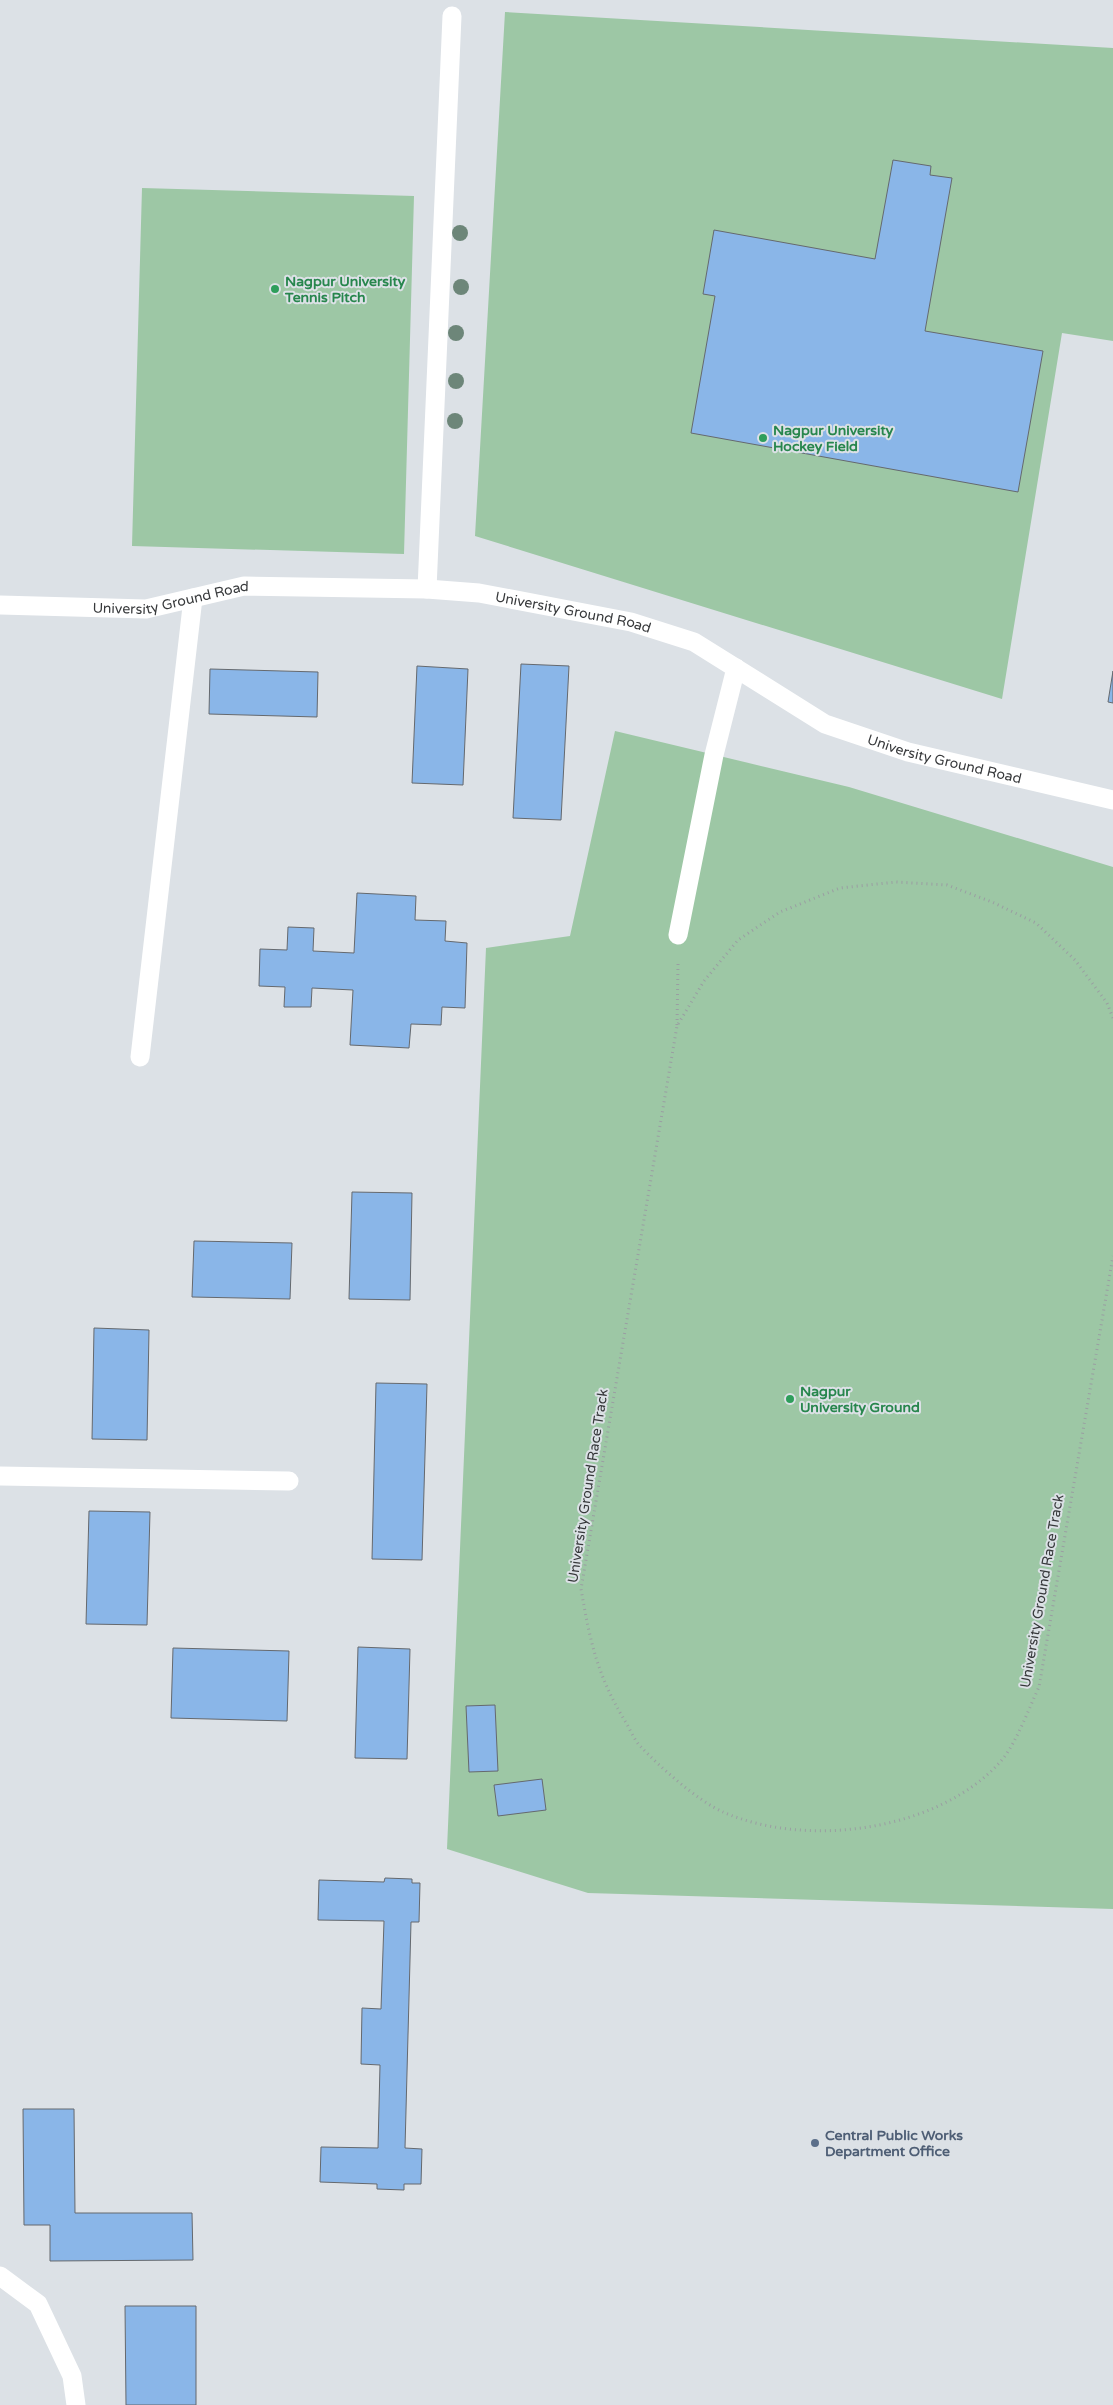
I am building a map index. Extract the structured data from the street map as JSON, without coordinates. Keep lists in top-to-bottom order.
{
  "streets": {
    "lane": ["University Ground Road"],
    "path": ["University Ground Race Track"]
  },
  "places": [
    "Nagpur University Tennis Pitch",
    "Nagpur University Hockey Field",
    "Nagpur University Ground",
    "Central Public Works Department Office"
  ]
}
